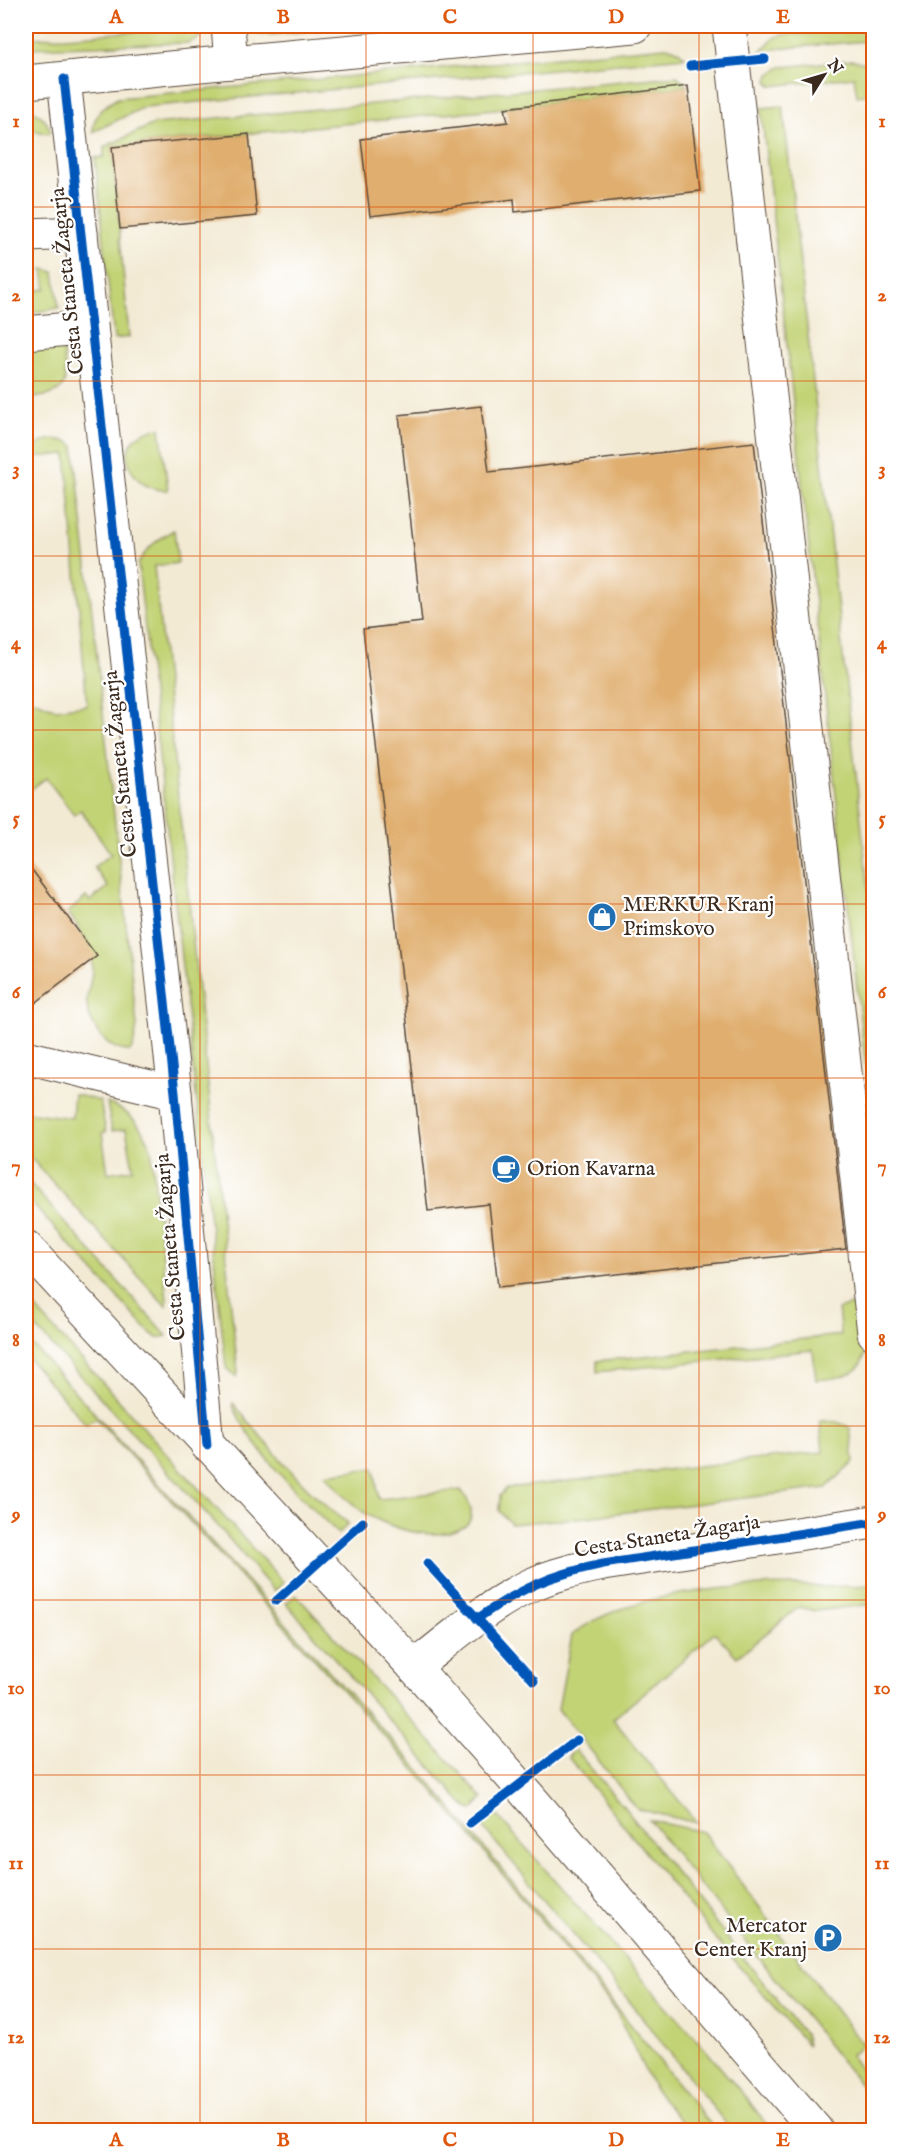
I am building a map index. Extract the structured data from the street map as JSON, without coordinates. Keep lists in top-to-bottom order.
{
  "streets": {
    "street": ["Cesta Staneta Žagarja"]
  },
  "places": {
    "shop": ["MERKUR Kranj Primskovo"],
    "cafe": ["Orion Kavarna"],
    "parking": ["Mercator Center Kranj"]
  },
  "north": "top right",
  "grid": {
    "columns": [
      "A",
      "B",
      "C",
      "D",
      "E"
    ],
    "rows": [
      "1",
      "2",
      "3",
      "4",
      "5",
      "6",
      "7",
      "8",
      "9",
      "10",
      "11",
      "12"
    ]
  }
}
